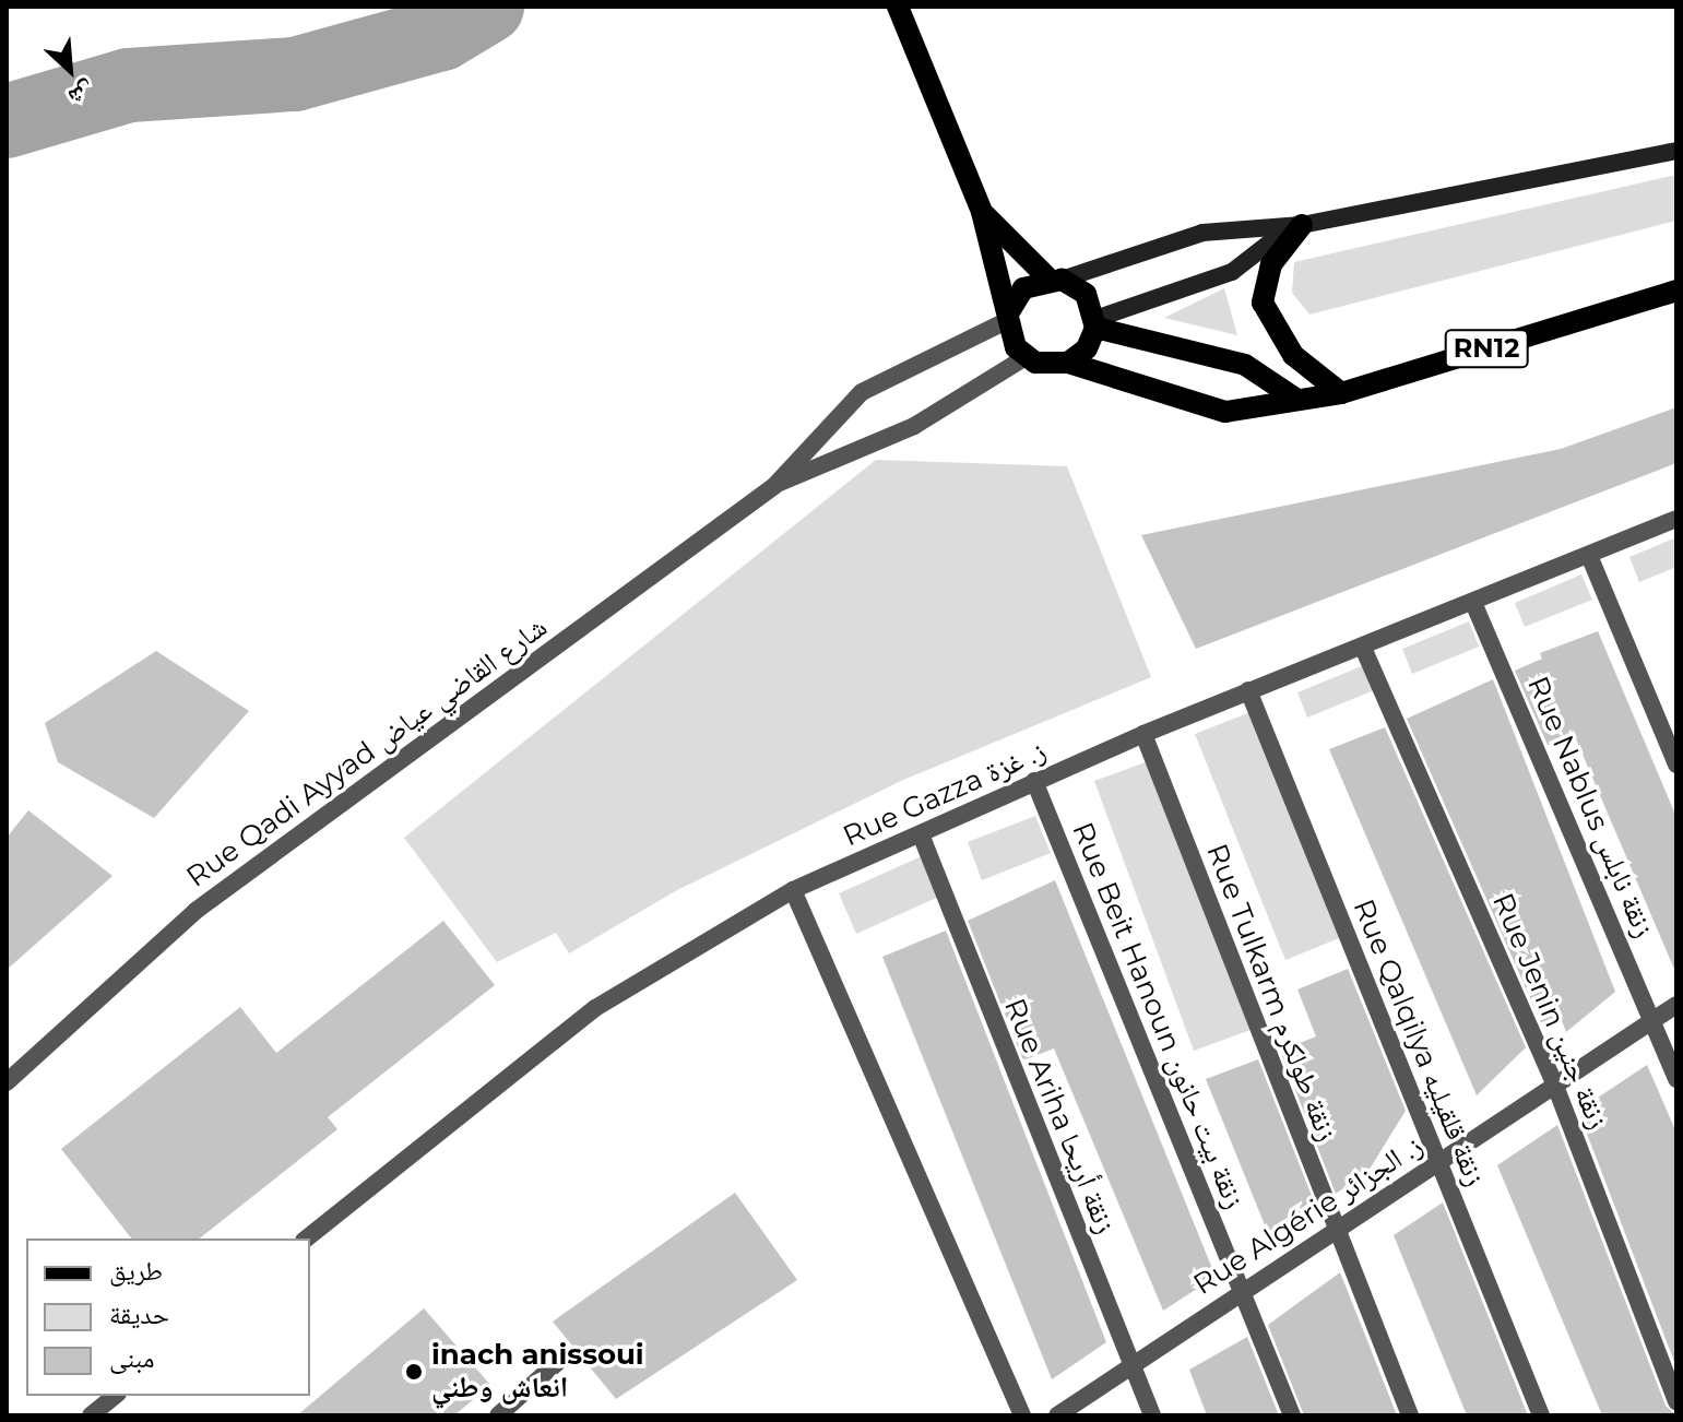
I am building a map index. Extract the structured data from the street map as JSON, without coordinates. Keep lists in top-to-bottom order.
{
  "streets": {
    "main road": ["RN12"],
    "street": [
      "Rue Qadi Ayyad شارع القاضي عياض",
      "Rue Gazza ز. غزة",
      "Rue Nablus زنقة نابلس",
      "Rue Tulkarm زنقة طولكرم",
      "Rue Jenin زنقة جنين",
      "Rue Beit Hanoun زنقة بيت حانون",
      "Rue Qalqilya زنقة قلقيليه",
      "Rue Ariha زنقة أريحا",
      "Rue Algérie ز. الجزائر"
    ]
  },
  "crossings": [
    ["Rue Gazza ز. غزة", "Rue Nablus زنقة نابلس"],
    ["Rue Gazza ز. غزة", "Rue Tulkarm زنقة طولكرم"],
    ["Rue Gazza ز. غزة", "Rue Jenin زنقة جنين"],
    ["Rue Gazza ز. غزة", "Rue Beit Hanoun زنقة بيت حانون"],
    ["Rue Gazza ز. غزة", "Rue Qalqilya زنقة قلقيليه"],
    ["Rue Gazza ز. غزة", "Rue Ariha زنقة أريحا"],
    ["Rue Nablus زنقة نابلس", "Rue Algérie ز. الجزائر"],
    ["Rue Tulkarm زنقة طولكرم", "Rue Algérie ز. الجزائر"],
    ["Rue Jenin زنقة جنين", "Rue Algérie ز. الجزائر"],
    ["Rue Beit Hanoun زنقة بيت حانون", "Rue Algérie ز. الجزائر"],
    ["Rue Qalqilya زنقة قلقيليه", "Rue Algérie ز. الجزائر"],
    ["Rue Ariha زنقة أريحا", "Rue Algérie ز. الجزائر"]
  ],
  "places": ["inach anissoui انعاش وطني"],
  "legend": ["طريق", "حديقة", "مبنى"],
  "north": "bottom right"
}
